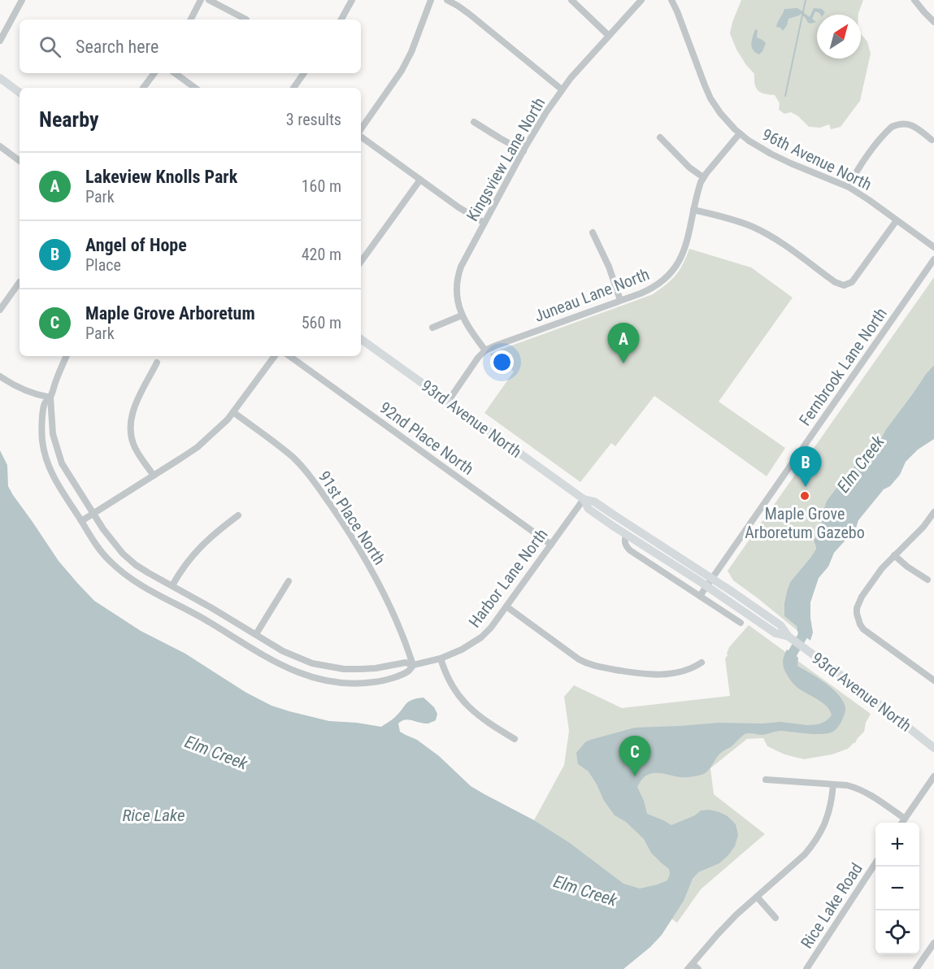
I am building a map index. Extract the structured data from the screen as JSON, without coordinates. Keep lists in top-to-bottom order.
{
  "streets": {
    "main road": ["93rd Avenue North"],
    "street": [
      "Kingsview Lane North",
      "96th Avenue North",
      "Juneau Lane North",
      "Fernbrook Lane North",
      "92nd Place North",
      "91st Place North",
      "Harbor Lane North",
      "Rice Lake Road"
    ]
  },
  "crossings": [
    ["Kingsview Lane North", "Juneau Lane North"],
    ["96th Avenue North", "Juneau Lane North"],
    ["Juneau Lane North", "93rd Avenue North"],
    ["Fernbrook Lane North", "93rd Avenue North"],
    ["93rd Avenue North", "Harbor Lane North"],
    ["92nd Place North", "Harbor Lane North"],
    ["91st Place North", "Harbor Lane North"]
  ],
  "water": ["Elm Creek", "Rice Lake"],
  "places": ["Maple Grove Arboretum Gazebo"],
  "north": "top right",
  "page": {
    "search": "Search here",
    "heading": ["Nearby", "3 results"],
    "list": [
      {
        "mark": "A",
        "name": "Lakeview Knolls Park",
        "note": "Park",
        "value": "160 m"
      },
      {
        "mark": "B",
        "name": "Angel of Hope",
        "note": "Place",
        "value": "420 m"
      },
      {
        "mark": "C",
        "name": "Maple Grove Arboretum",
        "note": "Park",
        "value": "560 m"
      }
    ],
    "pins": ["A", "B", "C"],
    "map_buttons": ["+", "−"]
  }
}
